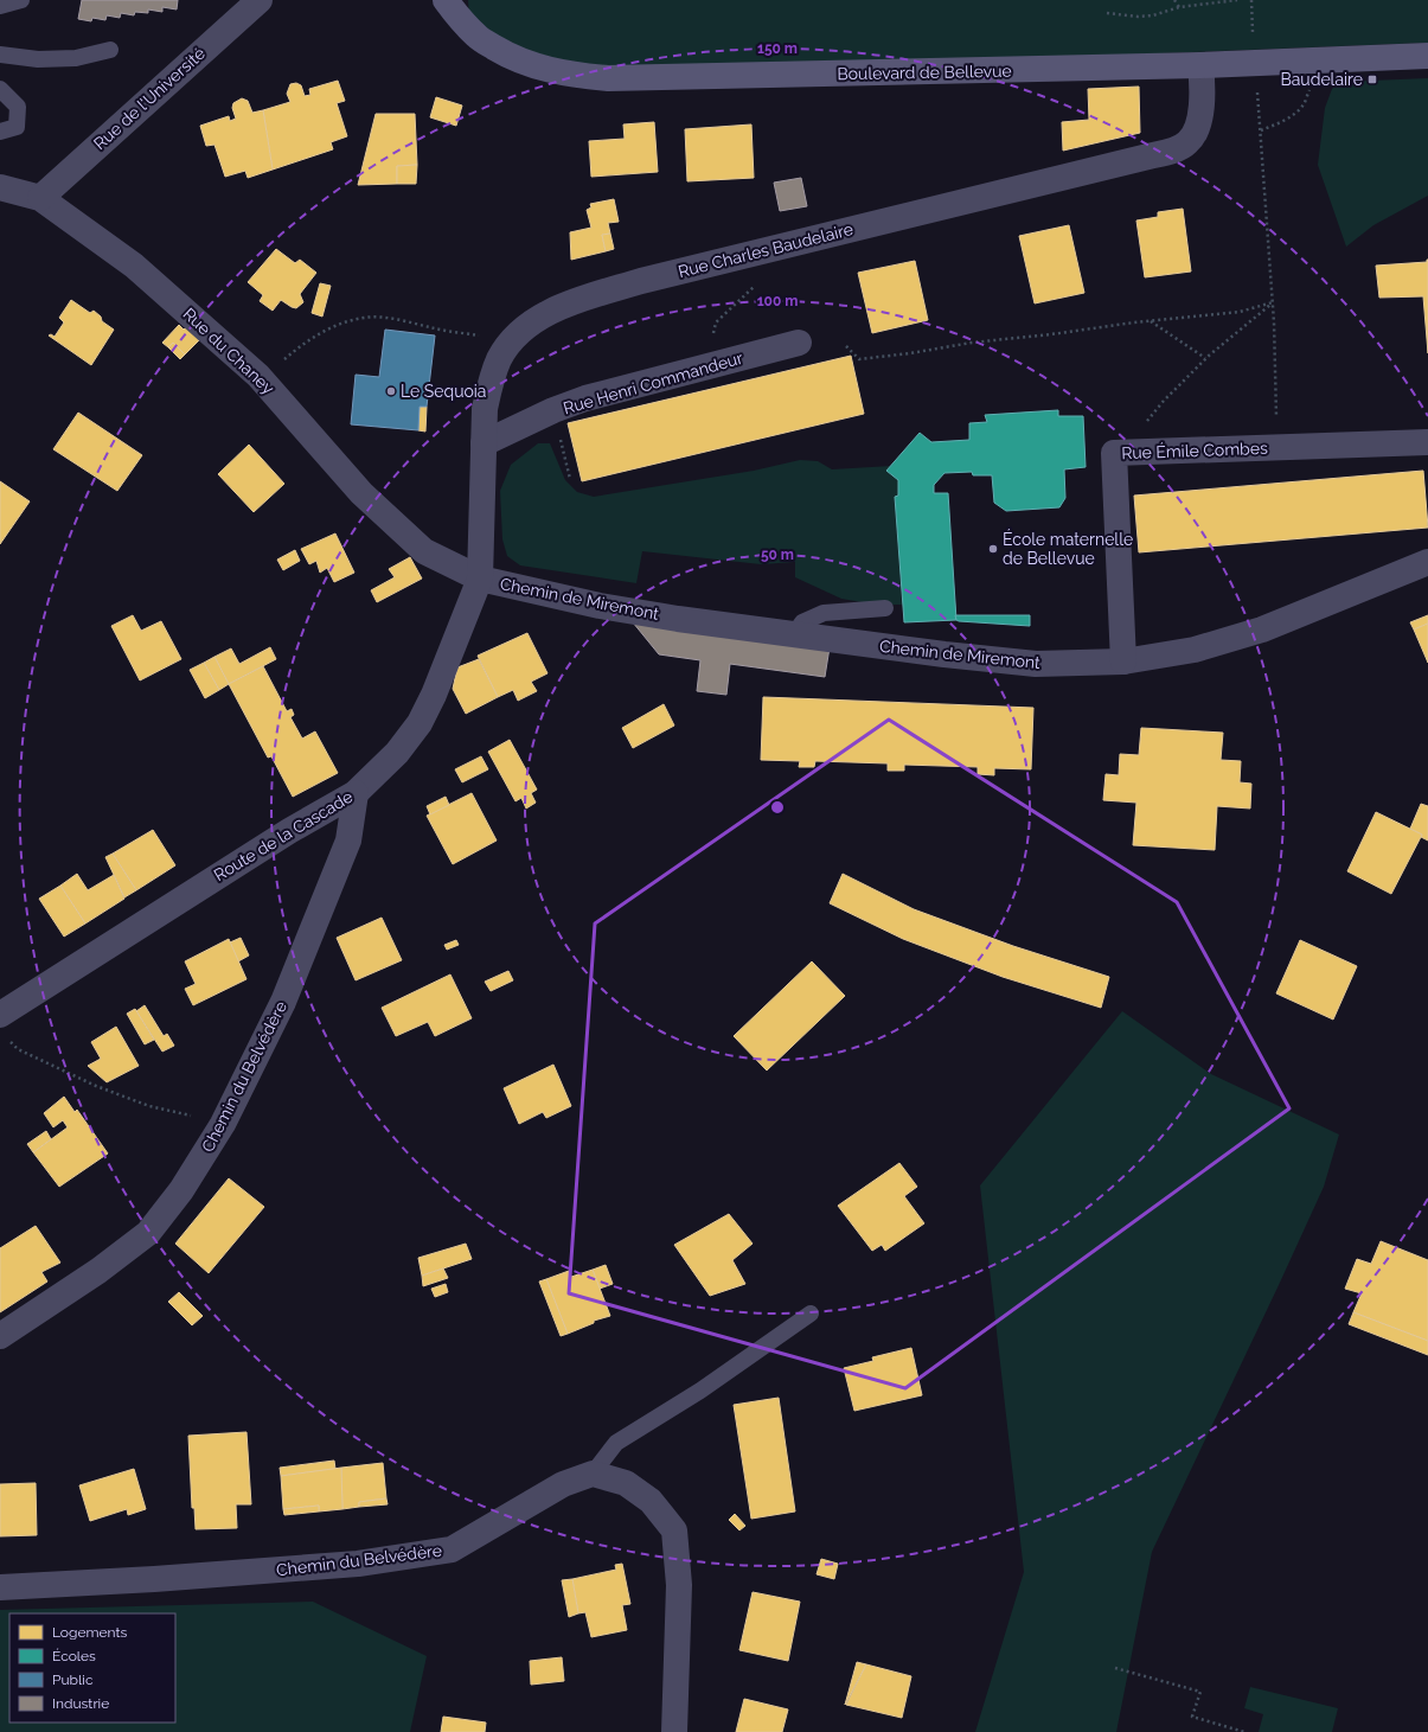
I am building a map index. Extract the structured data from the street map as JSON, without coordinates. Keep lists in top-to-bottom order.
{
  "streets": {
    "main road": ["Boulevard de Bellevue"],
    "street": [
      "Rue de l'Université",
      "Rue Charles Baudelaire",
      "Rue du Chaney",
      "Rue Henri Commandeur",
      "Rue Émile Combes",
      "Chemin de Miremont",
      "Route de la Cascade",
      "Chemin du Belvédère"
    ]
  },
  "crossings": [
    ["Boulevard de Bellevue", "Rue Charles Baudelaire"],
    ["Rue de l'Université", "Rue du Chaney"],
    ["Rue Charles Baudelaire", "Rue du Chaney"],
    ["Rue Charles Baudelaire", "Rue Henri Commandeur"],
    ["Rue Charles Baudelaire", "Chemin de Miremont"],
    ["Rue Charles Baudelaire", "Route de la Cascade"],
    ["Rue du Chaney", "Chemin de Miremont"],
    ["Rue du Chaney", "Route de la Cascade"],
    ["Rue Émile Combes", "Chemin de Miremont"],
    ["Chemin de Miremont", "Route de la Cascade"],
    ["Route de la Cascade", "Chemin du Belvédère"]
  ],
  "places": {
    "transit": ["Baudelaire"],
    "other": ["Le Sequoia", "École maternelle de Bellevue"]
  },
  "legend": [
    "Logements",
    "Écoles",
    "Public",
    "Industrie"
  ],
  "rings": ["150 m", "100 m", "50 m"]
}
